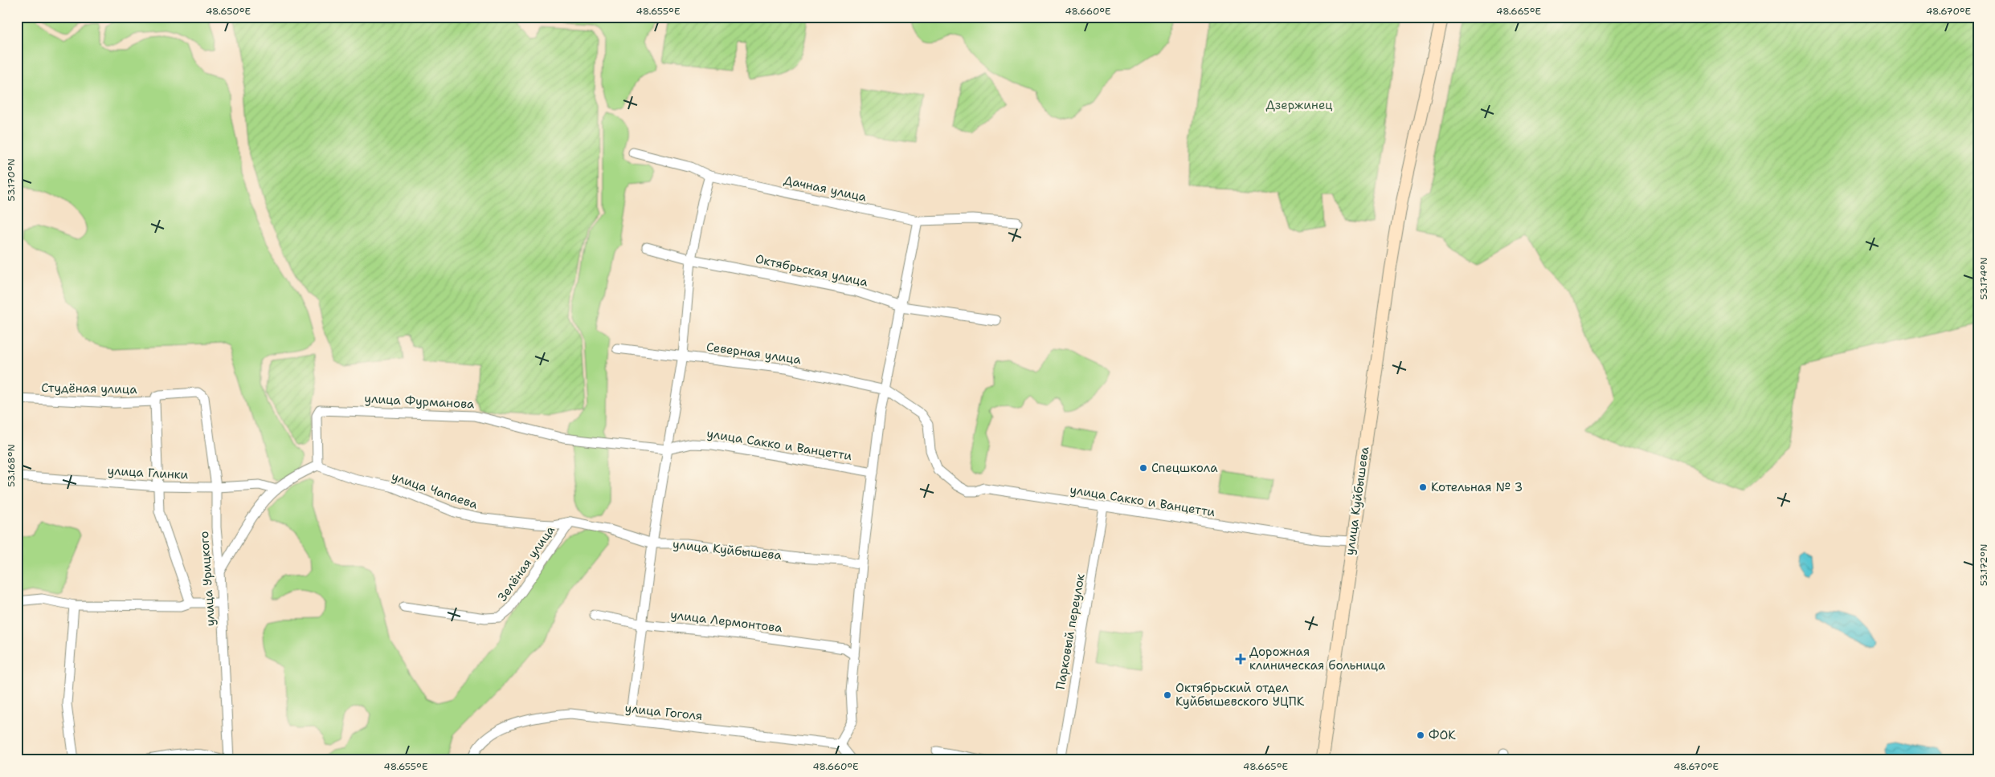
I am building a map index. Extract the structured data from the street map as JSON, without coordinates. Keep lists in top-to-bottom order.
{
  "streets": {
    "main road": ["улица Куйбышева"],
    "street": [
      "Дачная улица",
      "Октябрьская улица",
      "Северная улица",
      "Студёная улица",
      "улица Фурманова",
      "улица Сакко и Ванцетти",
      "улица Глинки",
      "улица Чапаева",
      "Зелёная улица",
      "улица Урицкого",
      "улица Лермонтова",
      "Парковый переулок",
      "улица Гоголя"
    ]
  },
  "crossings": [
    ["Северная улица", "улица Сакко и Ванцетти"],
    ["Студёная улица", "улица Урицкого"],
    ["улица Фурманова", "улица Сакко и Ванцетти"],
    ["улица Фурманова", "улица Чапаева"],
    ["улица Сакко и Ванцетти", "улица Куйбышева"],
    ["улица Сакко и Ванцетти", "Парковый переулок"],
    ["улица Глинки", "улица Урицкого"],
    ["улица Чапаева", "улица Куйбышева"],
    ["улица Чапаева", "Зелёная улица"],
    ["улица Куйбышева", "Зелёная улица"]
  ],
  "parks": ["Дзержинец"],
  "places": {
    "other": [
      "Спецшкола",
      "Котельная № 3",
      "Октябрьский отдел Куйбышевского УЦПК",
      "ФОК"
    ],
    "health": ["Дорожная клиническая больница"]
  },
  "coordinates": [
    "48.650°E",
    "48.655°E",
    "48.660°E",
    "48.665°E",
    "48.670°E",
    "53.170°N",
    "53.174°N",
    "53.168°N",
    "53.172°N"
  ]
}
